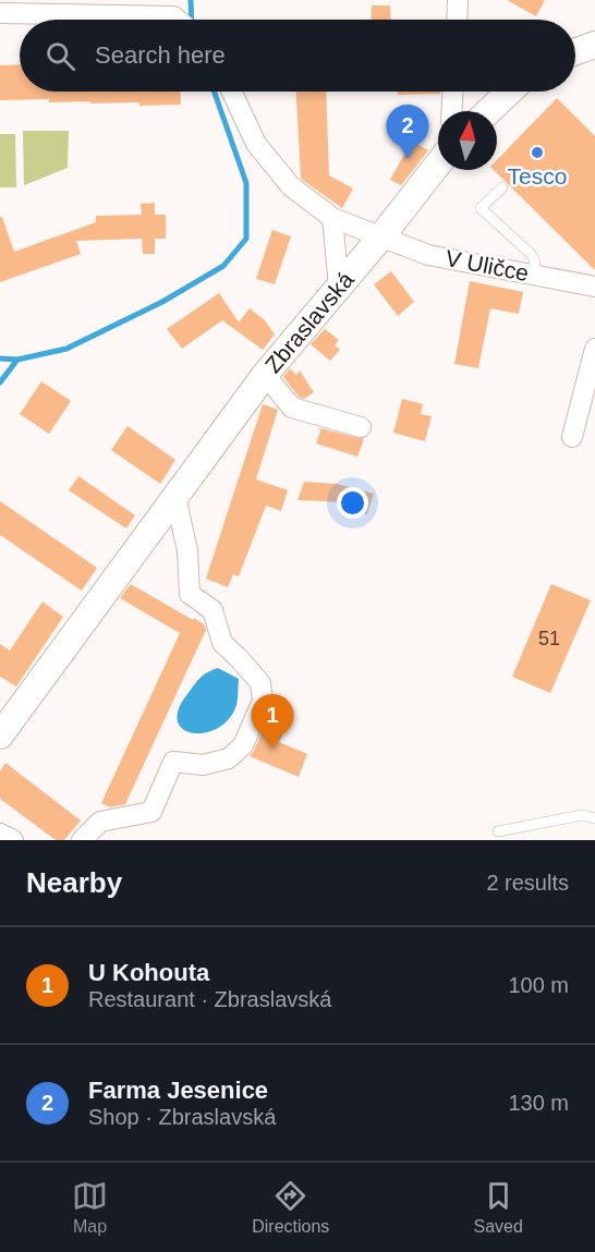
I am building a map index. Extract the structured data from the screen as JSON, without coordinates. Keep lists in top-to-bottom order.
{
  "streets": {
    "main road": ["Zbraslavská"],
    "street": ["V Uličce"]
  },
  "crossings": [
    ["V Uličce", "Zbraslavská"]
  ],
  "places": ["Tesco"],
  "house_numbers": ["51"],
  "north": "top",
  "page": {
    "search": "Search here",
    "pins": ["2", "1"],
    "heading": ["Nearby", "2 results"],
    "list": [
      {
        "mark": "1",
        "name": "U Kohouta",
        "note": "Restaurant · Zbraslavská",
        "value": "100 m"
      },
      {
        "mark": "2",
        "name": "Farma Jesenice",
        "note": "Shop · Zbraslavská",
        "value": "130 m"
      }
    ],
    "nav": ["Map", "Directions", "Saved"]
  }
}
